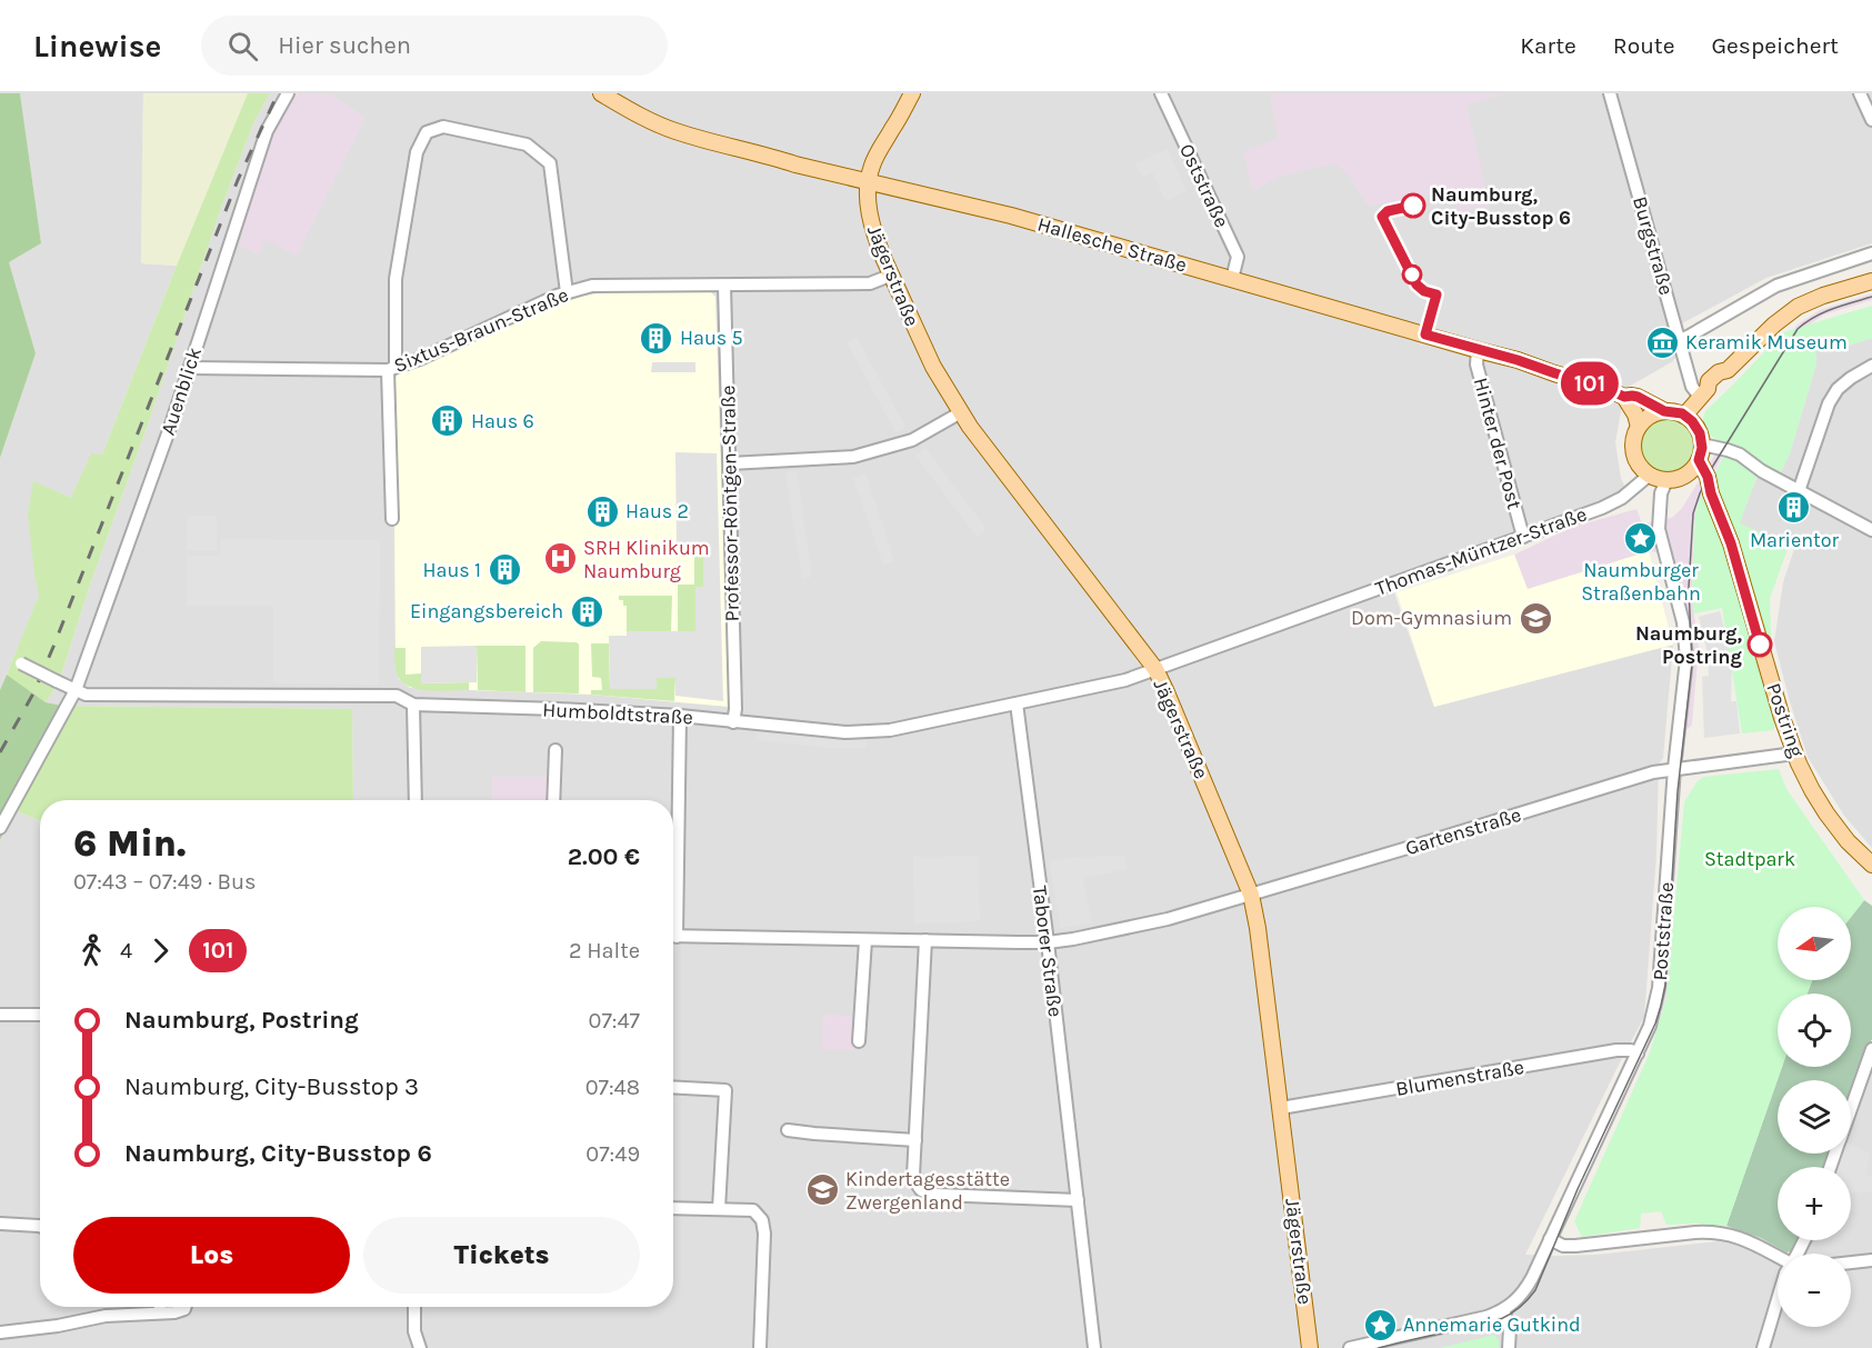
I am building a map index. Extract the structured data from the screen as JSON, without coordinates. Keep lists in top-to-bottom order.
{
  "streets": {
    "main road": ["Hallesche Straße", "Jägerstraße", "Postring"],
    "street": [
      "Oststraße",
      "Burgstraße",
      "Sixtus-Braun-Straße",
      "Auenblick",
      "Hinter der Post",
      "Professor-Röntgen-Straße",
      "Thomas-Müntzer-Straße",
      "Humboldtstraße",
      "Gartenstraße",
      "Poststraße",
      "Taborer Straße",
      "Blumenstraße"
    ]
  },
  "crossings": [
    ["Oststraße", "Hallesche Straße"],
    ["Hallesche Straße", "Jägerstraße"],
    ["Hallesche Straße", "Hinter der Post"],
    ["Hallesche Straße", "Thomas-Müntzer-Straße"],
    ["Hallesche Straße", "Postring"],
    ["Hallesche Straße", "Poststraße"],
    ["Jägerstraße", "Sixtus-Braun-Straße"],
    ["Jägerstraße", "Thomas-Müntzer-Straße"],
    ["Jägerstraße", "Humboldtstraße"],
    ["Jägerstraße", "Gartenstraße"],
    ["Jägerstraße", "Blumenstraße"],
    ["Sixtus-Braun-Straße", "Auenblick"],
    ["Sixtus-Braun-Straße", "Professor-Röntgen-Straße"],
    ["Auenblick", "Humboldtstraße"],
    ["Hinter der Post", "Thomas-Müntzer-Straße"],
    ["Professor-Röntgen-Straße", "Humboldtstraße"],
    ["Thomas-Müntzer-Straße", "Humboldtstraße"],
    ["Thomas-Müntzer-Straße", "Postring"],
    ["Thomas-Müntzer-Straße", "Poststraße"],
    ["Humboldtstraße", "Taborer Straße"],
    ["Postring", "Gartenstraße"],
    ["Postring", "Poststraße"],
    ["Gartenstraße", "Poststraße"],
    ["Gartenstraße", "Taborer Straße"],
    ["Poststraße", "Blumenstraße"]
  ],
  "parks": ["Stadtpark"],
  "places": {
    "other": ["Naumburg, City-Busstop 6", "Naumburg, Postring"],
    "building": [
      "Haus 5",
      "Haus 6",
      "Marientor",
      "Haus 2",
      "Haus 1",
      "Eingangsbereich"
    ],
    "museum": ["Keramik Museum"],
    "place": ["Naumburger Straßenbahn", "Annemarie Gutkind"],
    "hospital": ["SRH Klinikum Naumburg"],
    "school or university": ["Dom-Gymnasium", "Kindertagesstätte Zwergenland"]
  },
  "lines": ["bus line 101"],
  "north": "left",
  "page": {
    "header": "Linewise",
    "search": "Hier suchen",
    "nav": ["Karte", "Route", "Gespeichert"],
    "on_map": "101",
    "heading": ["6 Min.", "07:43 – 07:49 · Bus", "2.00 €"],
    "map_buttons": ["+", "−"],
    "legs": ["4", "101", "2 Halte"],
    "list": [
      {
        "name": "Naumburg, Postring",
        "value": "07:47"
      },
      {
        "name": "Naumburg, City-Busstop 3",
        "value": "07:48"
      },
      {
        "name": "Naumburg, City-Busstop 6",
        "value": "07:49"
      }
    ],
    "buttons": ["Los", "Tickets"]
  }
}
